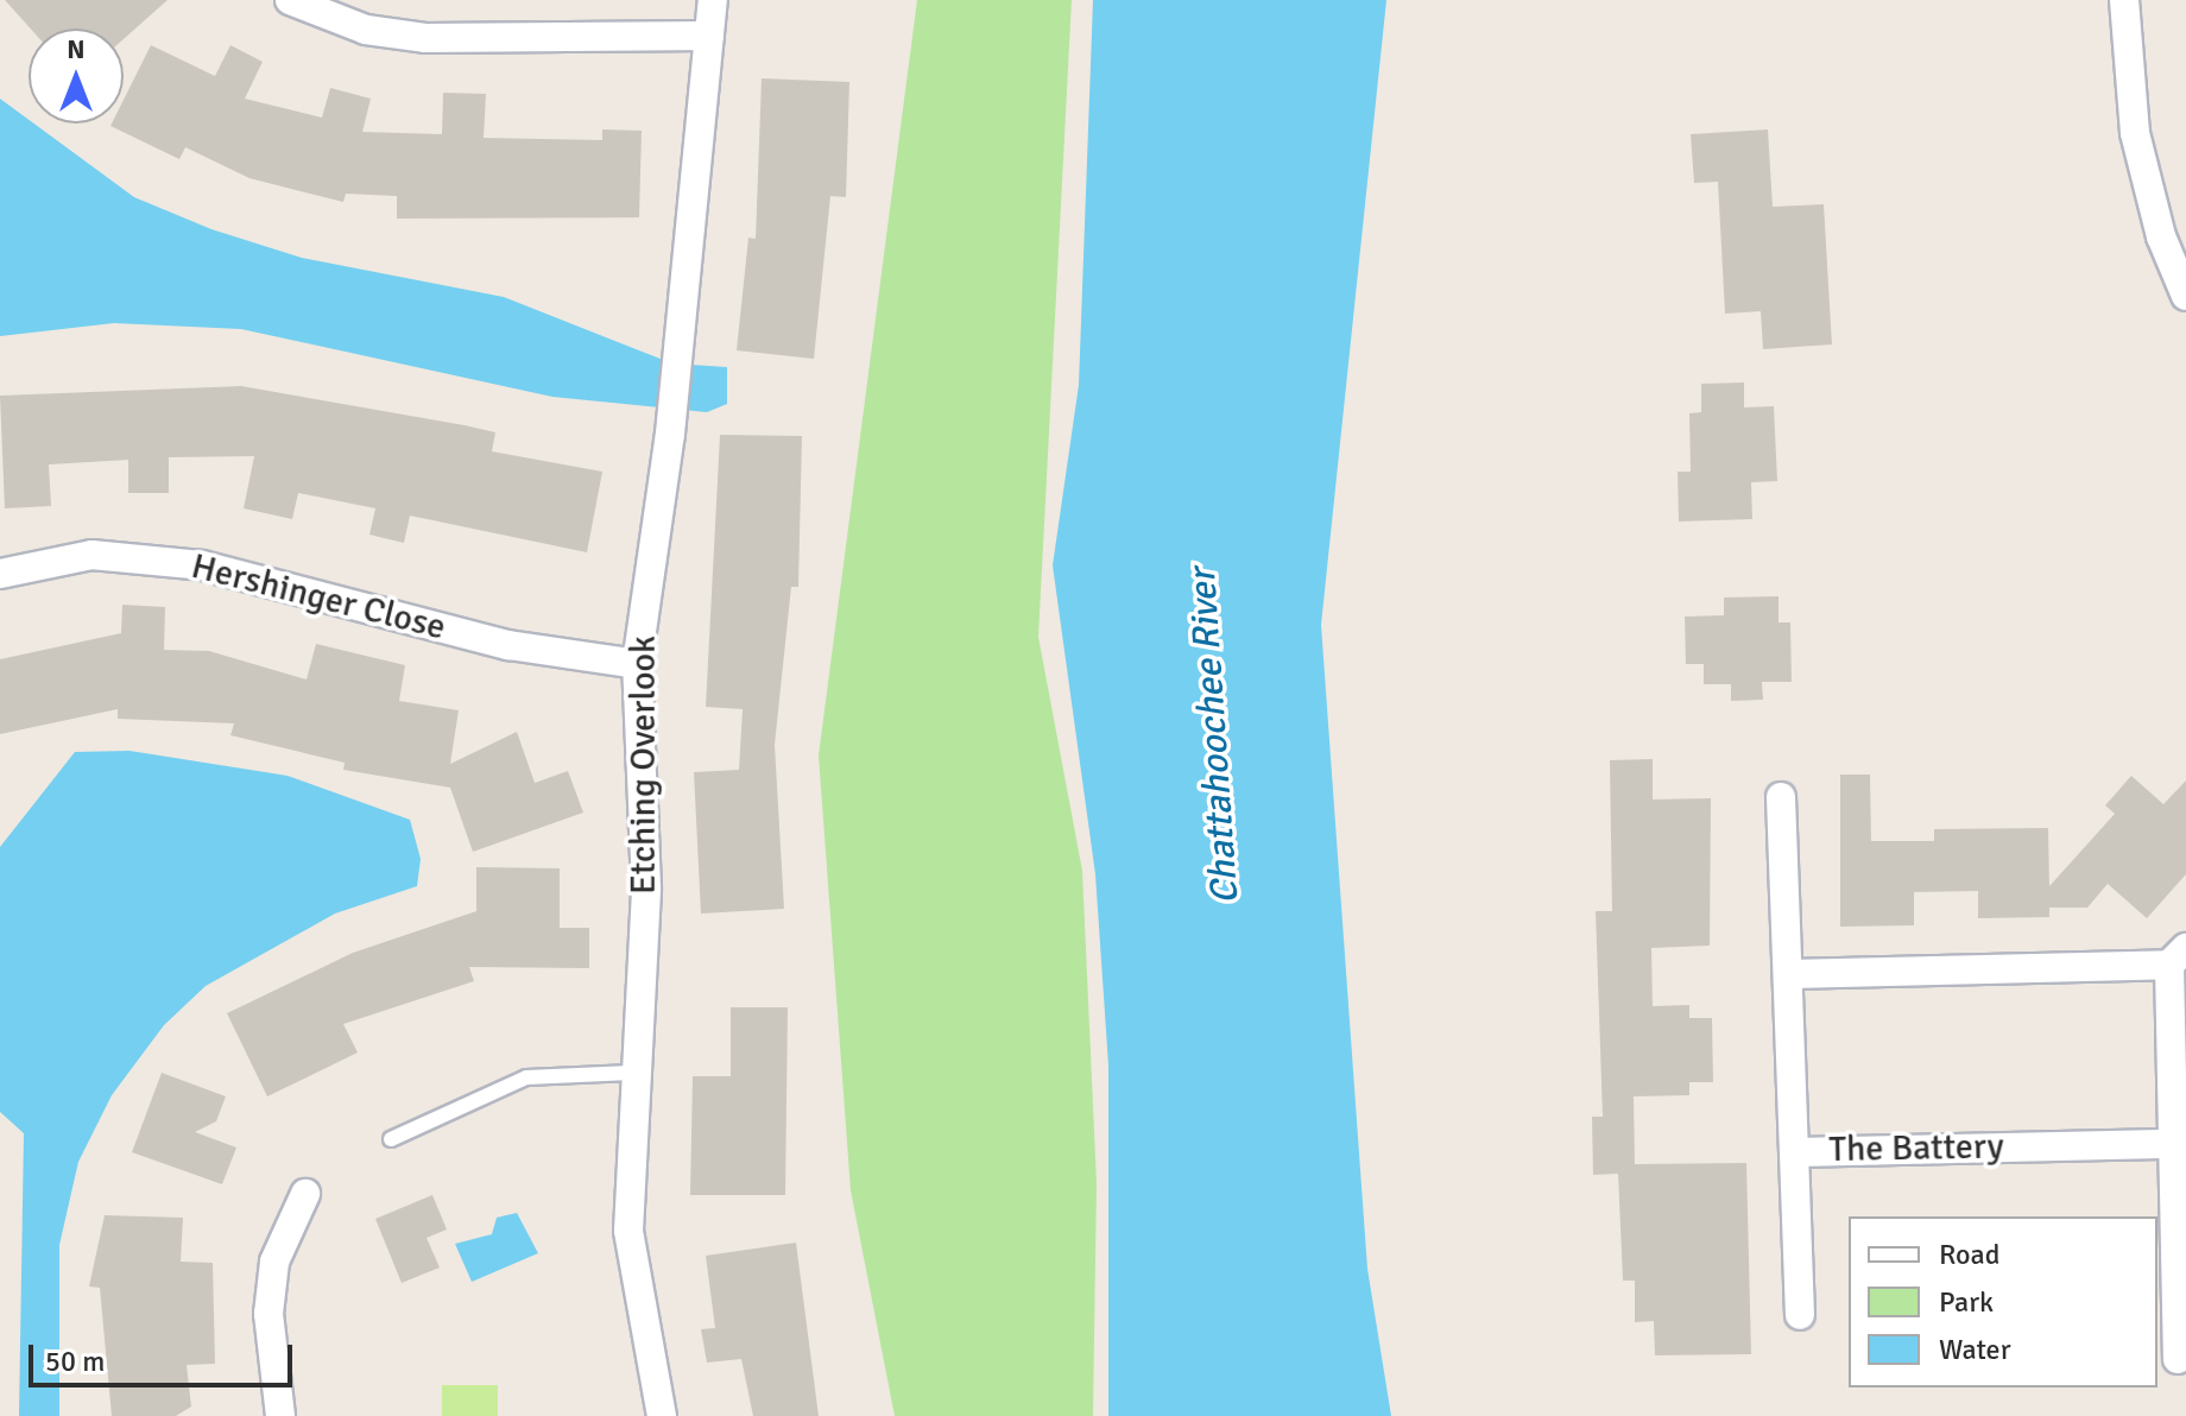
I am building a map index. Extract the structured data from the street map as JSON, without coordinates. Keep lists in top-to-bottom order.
{
  "streets": {
    "street": ["Hershinger Close", "Etching Overlook", "The Battery"]
  },
  "crossings": [
    ["Hershinger Close", "Etching Overlook"]
  ],
  "water": ["Chattahoochee River"],
  "legend": ["Road", "Park", "Water"],
  "scale_bar": "50 m",
  "north": "top"
}
